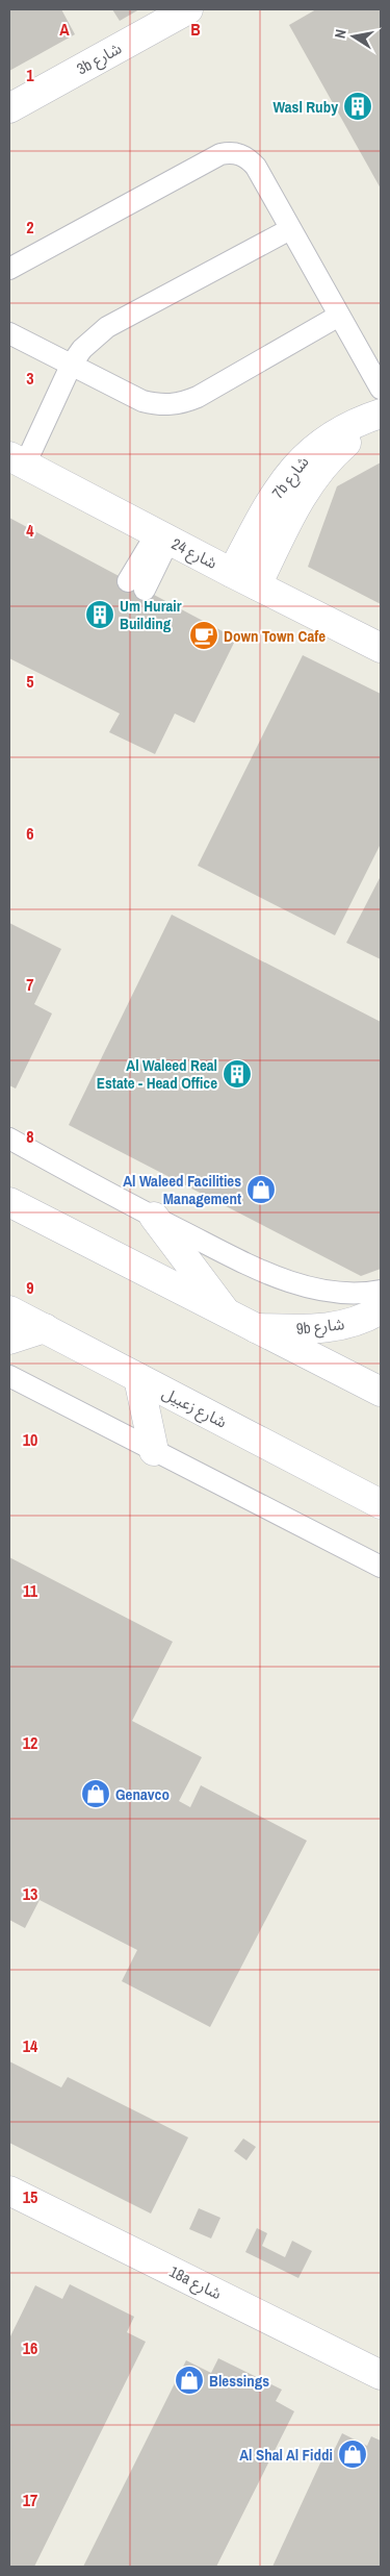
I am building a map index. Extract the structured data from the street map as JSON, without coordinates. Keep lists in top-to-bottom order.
{
  "streets": {
    "street": [
      "3b شارع",
      "7b شارع",
      "شارع 24",
      "9b شارع",
      "شارع زعبيل",
      "18a شارع"
    ]
  },
  "crossings": [
    ["7b شارع", "شارع 24"]
  ],
  "places": {
    "building": ["Wasl Ruby", "Um Hurair Building", "Al Waleed Real Estate - Head Office"],
    "cafe": ["Down Town Cafe"],
    "shop": [
      "Al Waleed Facilities Management",
      "Genavco",
      "Blessings",
      "Al Shal Al Fiddi"
    ]
  },
  "north": "left",
  "grid": {
    "columns": ["A", "B"],
    "rows": [
      "1",
      "2",
      "3",
      "4",
      "5",
      "6",
      "7",
      "8",
      "9",
      "10",
      "11",
      "12",
      "13",
      "14",
      "15",
      "16",
      "17"
    ]
  }
}
